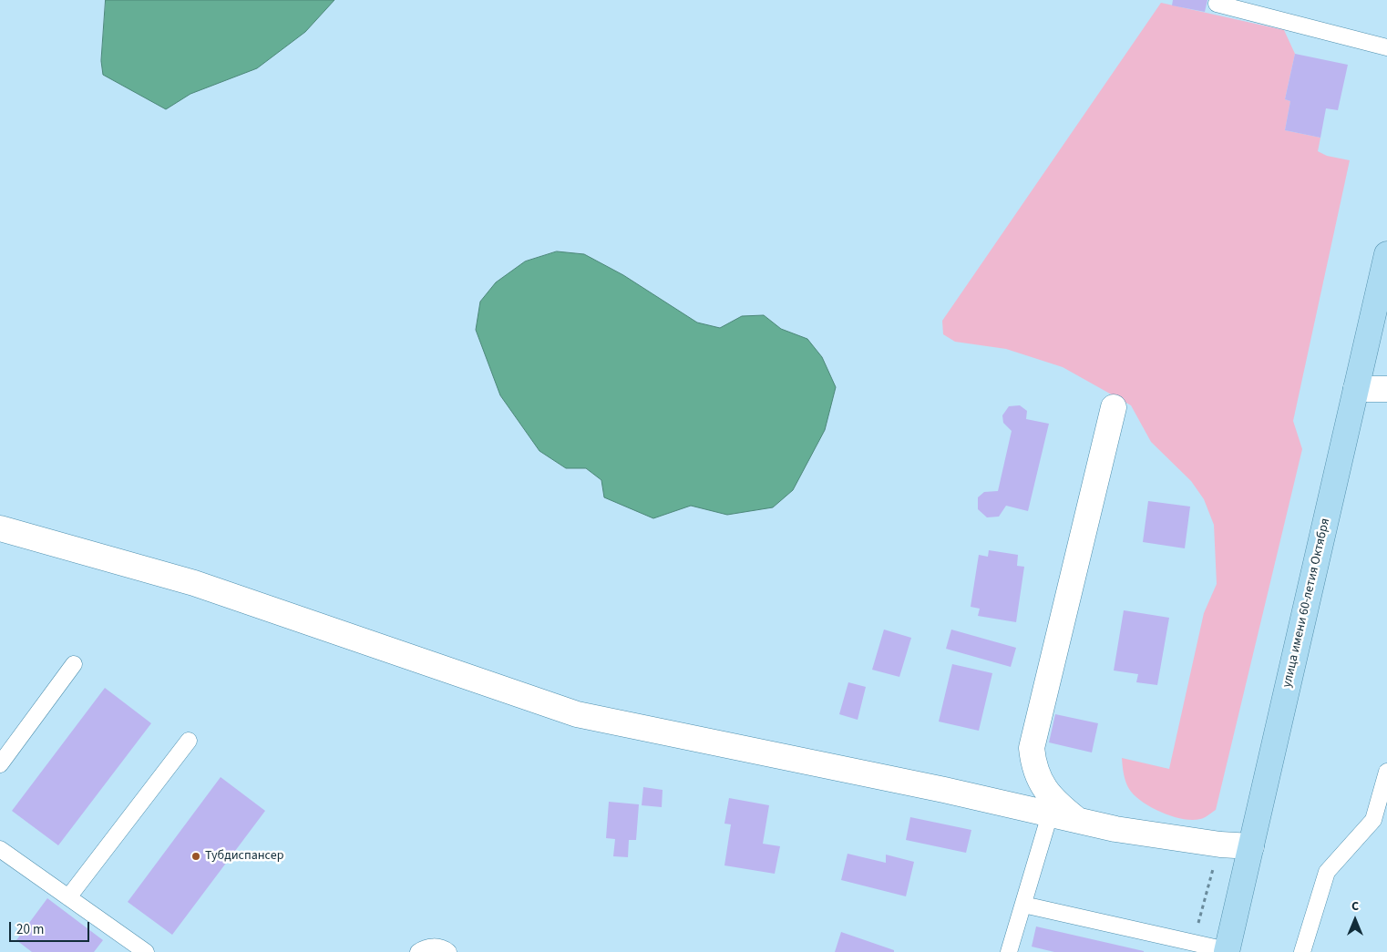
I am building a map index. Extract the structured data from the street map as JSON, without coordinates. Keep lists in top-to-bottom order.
{
  "streets": {
    "main road": ["улица имени 60-летия Октября"]
  },
  "places": ["Тубдиспансер"],
  "scale_bar": "20 m",
  "north": "top"
}
